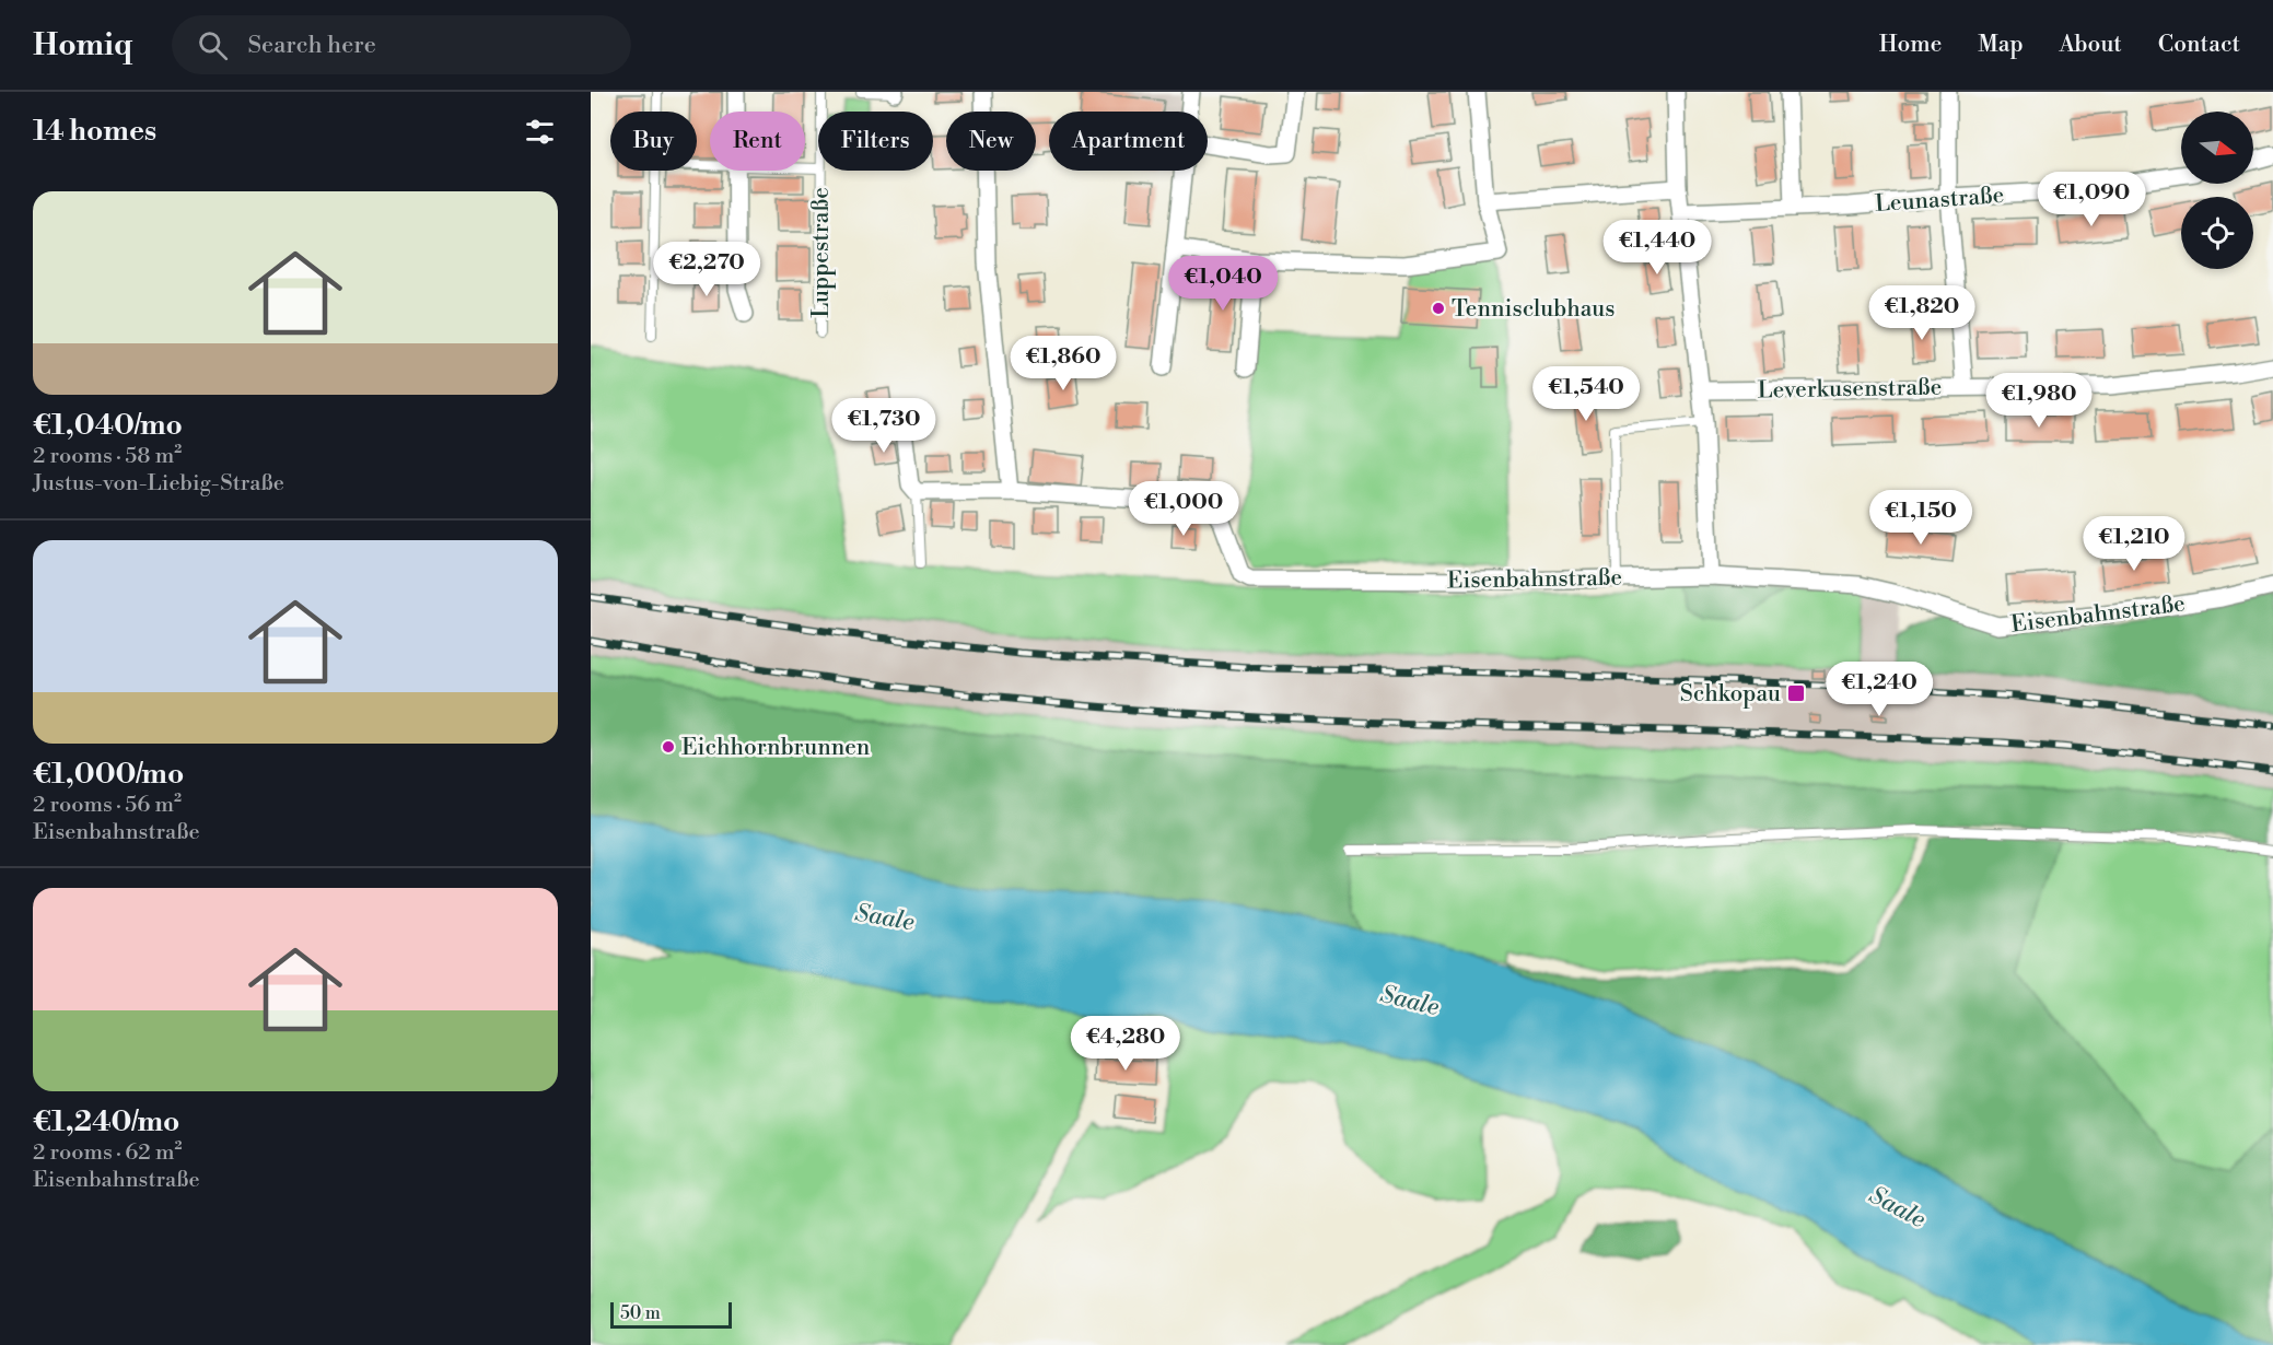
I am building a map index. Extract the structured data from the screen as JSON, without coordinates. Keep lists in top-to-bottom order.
{
  "streets": {
    "street": ["Leunastraße", "Leverkusenstraße", "Eisenbahnstraße"],
    "lane": ["Luppestraße"]
  },
  "water": ["Saale"],
  "places": {
    "other": ["Tennisclubhaus", "Eichhornbrunnen"],
    "transit": ["Schkopau"]
  },
  "scale_bar": "50 m",
  "north": "right",
  "page": {
    "header": "Homiq",
    "search": "Search here",
    "nav": [
      "Home",
      "Map",
      "About",
      "Contact"
    ],
    "heading": "14 homes",
    "chip": [
      "Buy",
      "Rent",
      "Filters",
      "New",
      "Apartment"
    ],
    "list": [
      {
        "name": "€1,040/mo",
        "note": "2 rooms · 58 m² · Justus-von-Liebig-Straße"
      },
      {
        "name": "€1,000/mo",
        "note": "2 rooms · 56 m² · Eisenbahnstraße"
      },
      {
        "name": "€1,240/mo",
        "note": "2 rooms · 62 m² · Eisenbahnstraße"
      }
    ],
    "price": [
      "€1,090",
      "€1,440",
      "€2,270",
      "€1,040",
      "€1,820",
      "€1,860",
      "€1,540",
      "€1,980",
      "€1,730",
      "€1,000",
      "€1,150",
      "€1,210",
      "€1,240",
      "€4,280"
    ],
    "scale": "50 m"
  }
}
